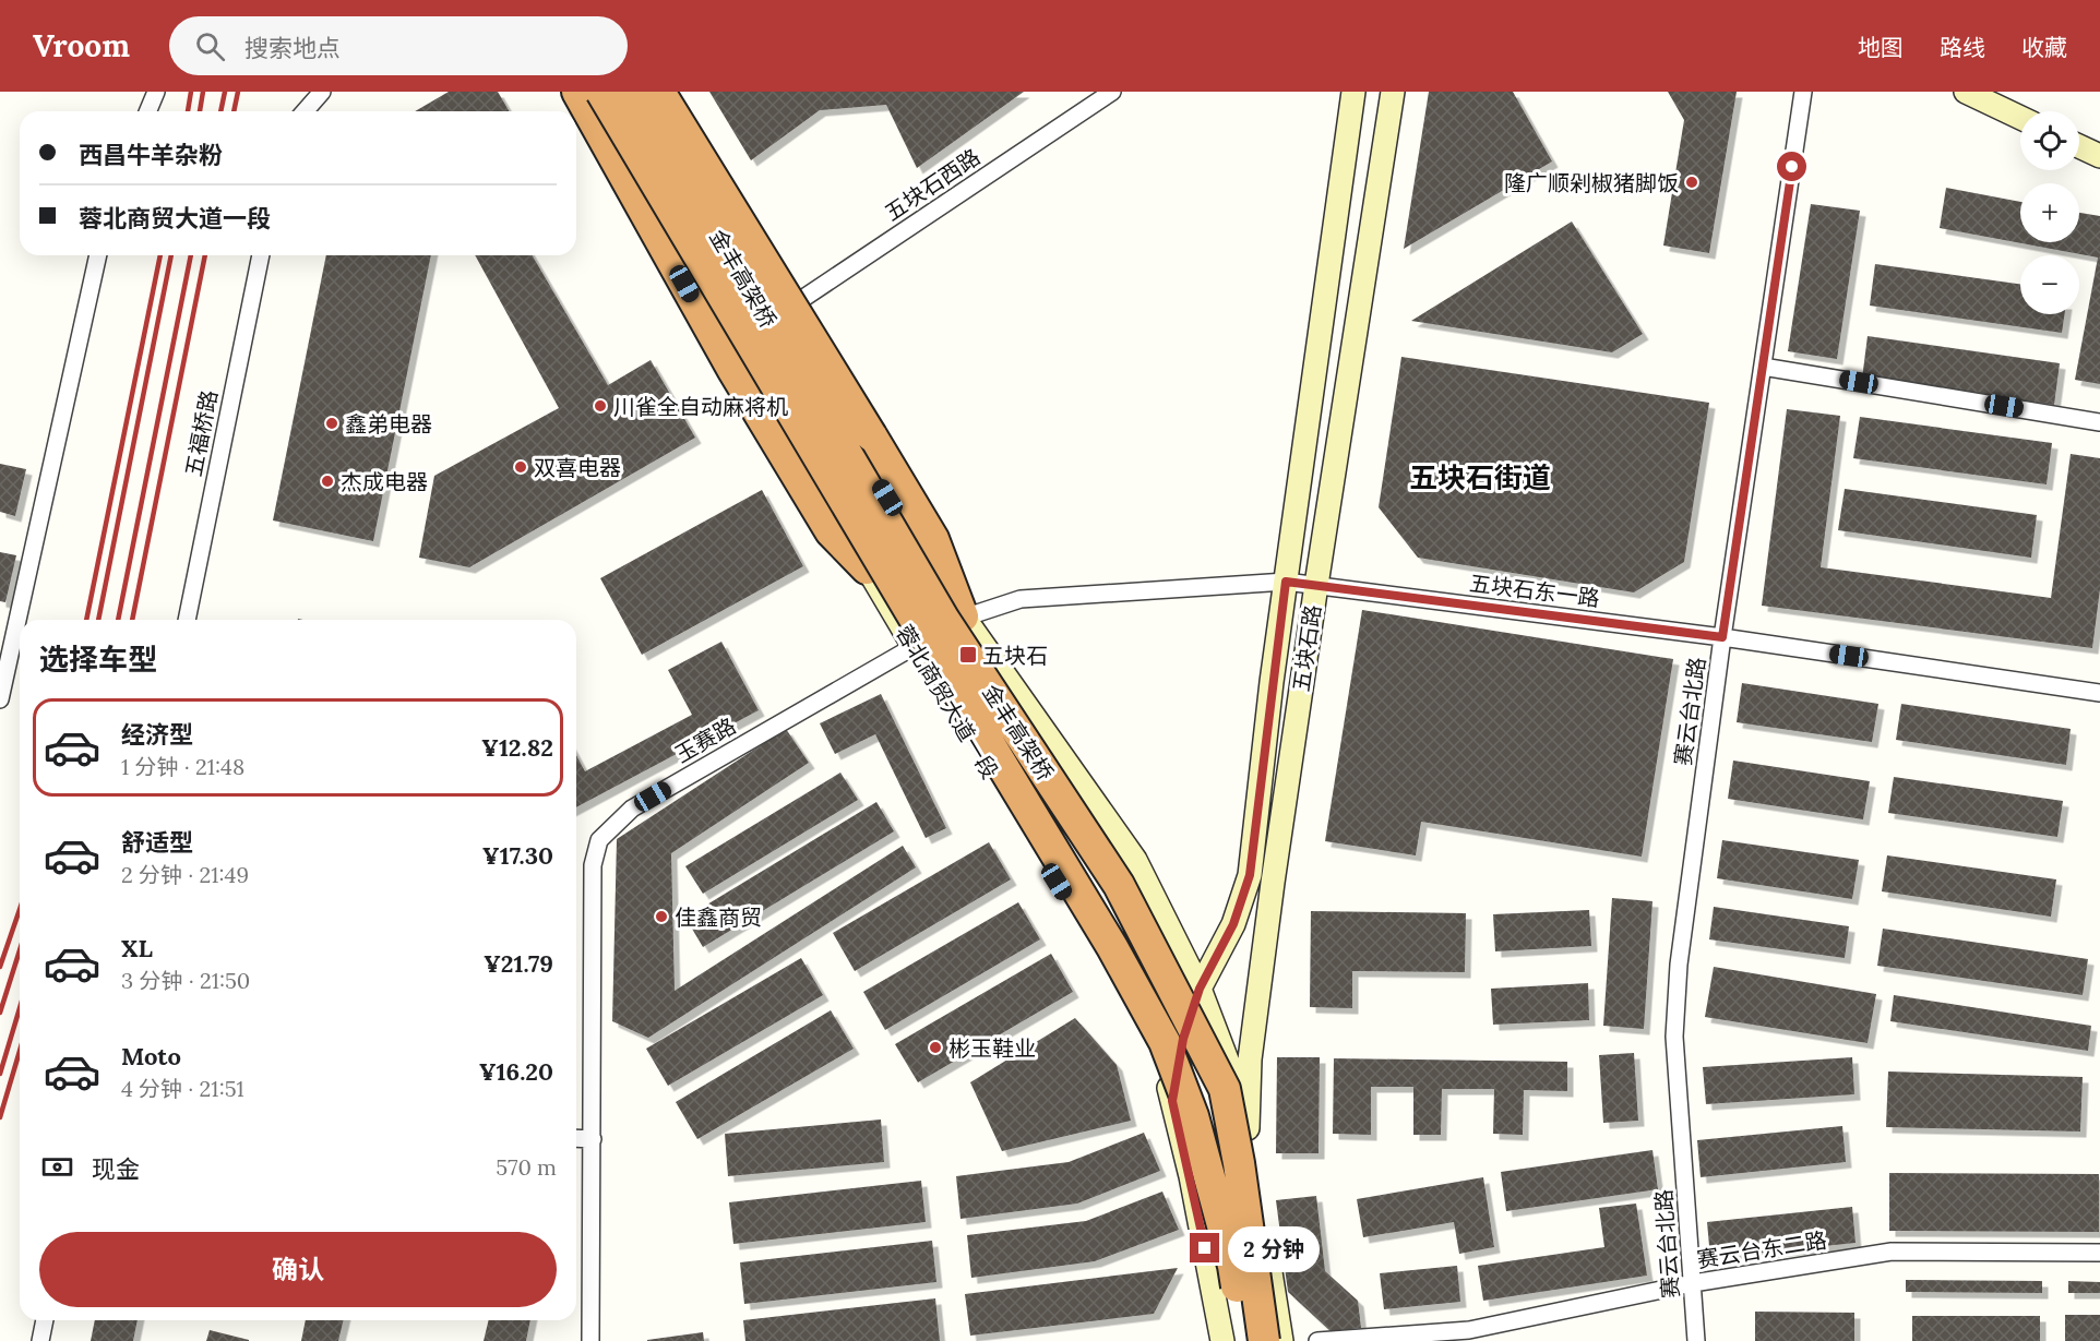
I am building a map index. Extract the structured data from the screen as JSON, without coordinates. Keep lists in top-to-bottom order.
{
  "streets": {
    "highway": ["金丰高架桥"],
    "main road": ["五块石路", "蓉北商贸大道一段"],
    "street": [
      "五块石西路",
      "五福桥路",
      "五块石东一路",
      "赛云台北路",
      "玉赛路",
      "赛云台东二路"
    ]
  },
  "crossings": [
    ["五块石东一路", "五块石路"],
    ["五块石东一路", "赛云台北路"],
    ["五块石东一路", "玉赛路"],
    ["五块石路", "蓉北商贸大道一段"],
    ["蓉北商贸大道一段", "玉赛路"],
    ["赛云台北路", "赛云台东二路"]
  ],
  "districts": ["五块石街道"],
  "places": {
    "other": [
      "隆广顺剁椒猪脚饭",
      "川雀全自动麻将机",
      "鑫弟电器",
      "双喜电器",
      "杰成电器",
      "佳鑫商贸",
      "彬玉鞋业"
    ],
    "transit": ["五块石"]
  },
  "page": {
    "header": "Vroom",
    "search": "搜索地点",
    "nav": ["地图", "路线", "收藏"],
    "map_buttons": ["+", "−"],
    "banner": ["西昌牛羊杂粉", "蓉北商贸大道一段"],
    "heading": "选择车型",
    "list": [
      {
        "name": "经济型",
        "note": "1 分钟 · 21:48",
        "value": "¥12.82"
      },
      {
        "name": "舒适型",
        "note": "2 分钟 · 21:49",
        "value": "¥17.30"
      },
      {
        "name": "XL",
        "note": "3 分钟 · 21:50",
        "value": "¥21.79"
      },
      {
        "name": "Moto",
        "note": "4 分钟 · 21:51",
        "value": "¥16.20"
      }
    ],
    "pay": ["现金", "570 m"],
    "buttons": "确认",
    "bubble": "2 分钟"
  }
}
